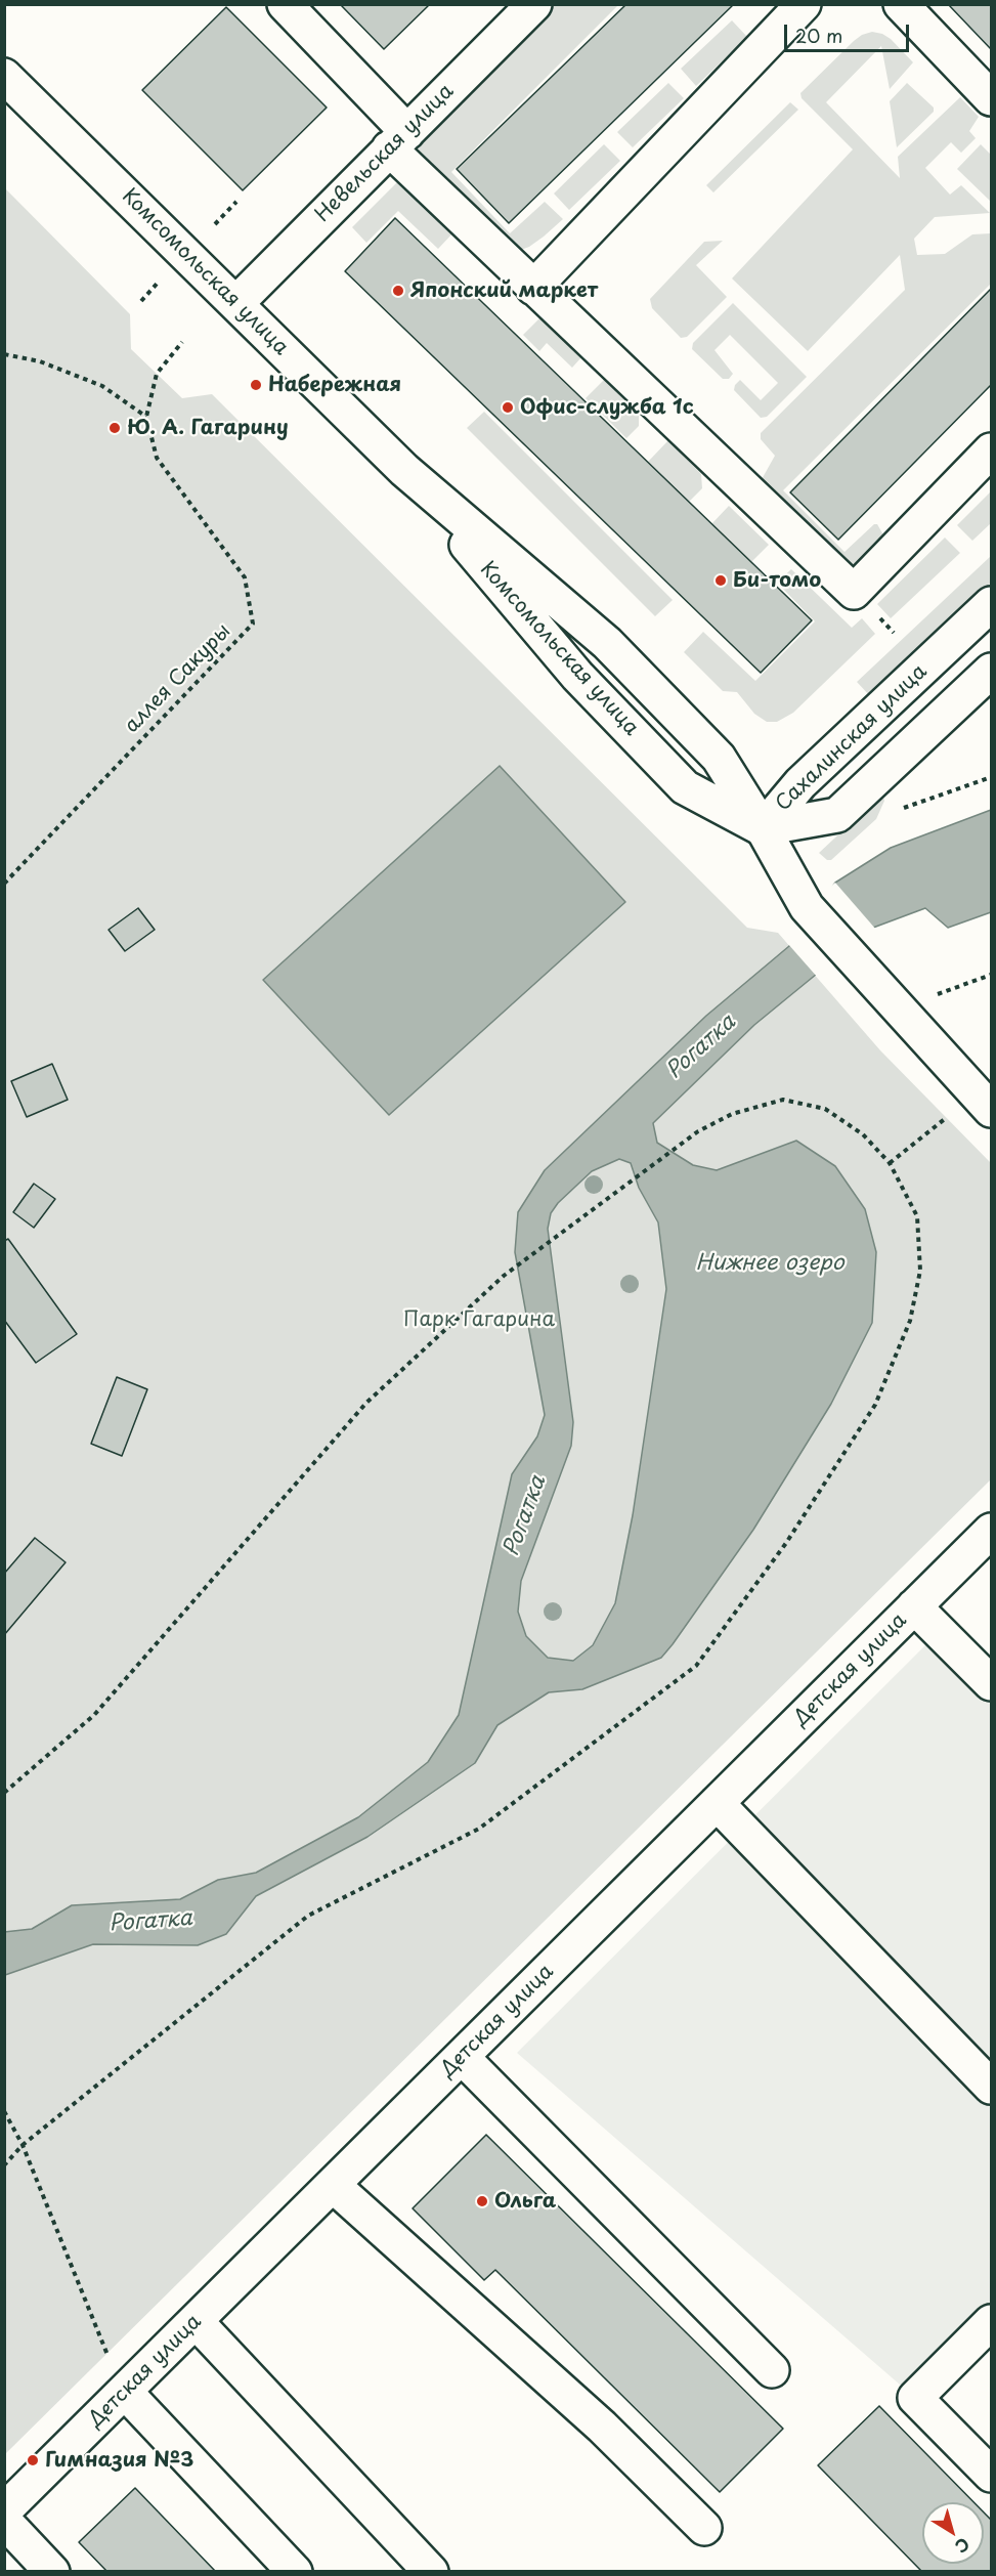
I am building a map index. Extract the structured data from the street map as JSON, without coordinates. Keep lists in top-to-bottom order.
{
  "streets": {
    "street": [
      "Невельская улица",
      "Комсомольская улица",
      "Сахалинская улица",
      "Детская улица"
    ],
    "path": ["аллея Сакуры"]
  },
  "crossings": [
    ["Невельская улица", "Комсомольская улица"],
    ["Комсомольская улица", "Сахалинская улица"]
  ],
  "water": ["Рогатка", "Нижнее озеро"],
  "parks": ["Парк Гагарина"],
  "places": [
    "Японский маркет",
    "Набережная",
    "Офис-служба 1с",
    "Ю. А. Гагарину",
    "Би-томо",
    "Ольга",
    "Гимназия №3"
  ],
  "scale_bar": "20 m",
  "north": "bottom right"
}
